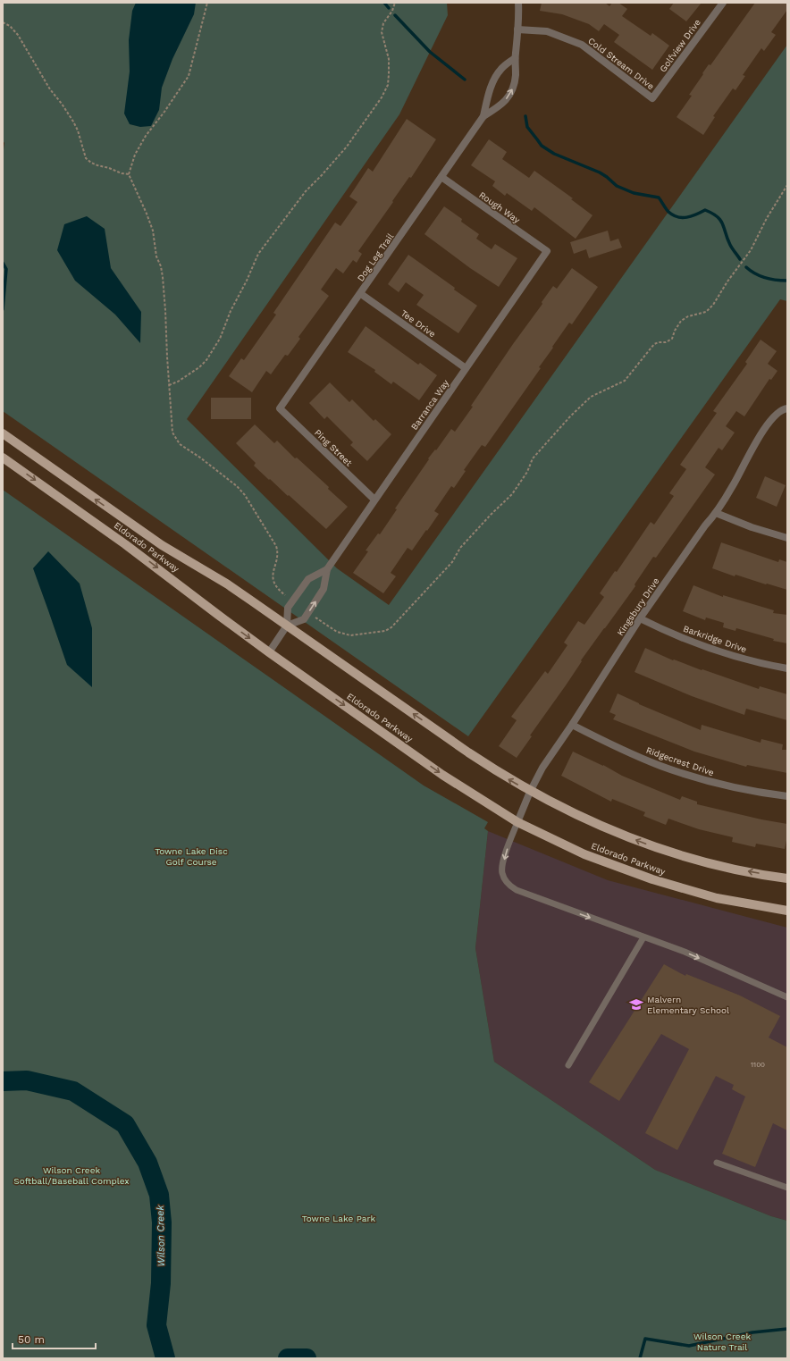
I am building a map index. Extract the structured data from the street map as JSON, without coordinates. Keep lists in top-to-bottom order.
{
  "streets": {
    "main road": ["Eldorado Parkway"],
    "street": [
      "Golfview Drive",
      "Cold Stream Drive",
      "Rough Way",
      "Dog Leg Trail",
      "Tee Drive",
      "Barranca Way",
      "Ping Street",
      "Kingsbury Drive",
      "Barkridge Drive",
      "Ridgecrest Drive"
    ]
  },
  "crossings": [
    ["Golfview Drive", "Cold Stream Drive"],
    ["Cold Stream Drive", "Dog Leg Trail"],
    ["Rough Way", "Dog Leg Trail"],
    ["Rough Way", "Barranca Way"],
    ["Dog Leg Trail", "Tee Drive"],
    ["Dog Leg Trail", "Ping Street"],
    ["Tee Drive", "Barranca Way"],
    ["Barranca Way", "Ping Street"],
    ["Barranca Way", "Eldorado Parkway"],
    ["Eldorado Parkway", "Kingsbury Drive"],
    ["Kingsbury Drive", "Barkridge Drive"],
    ["Kingsbury Drive", "Ridgecrest Drive"]
  ],
  "water": ["Wilson Creek"],
  "parks": [
    "Towne Lake Disc Golf Course",
    "Wilson Creek Softball/Baseball Complex",
    "Towne Lake Park",
    "Wilson Creek Nature Trail"
  ],
  "places": {
    "school or university": ["Malvern Elementary School"]
  },
  "house_numbers": ["1100"],
  "scale_bar": "50 m"
}
